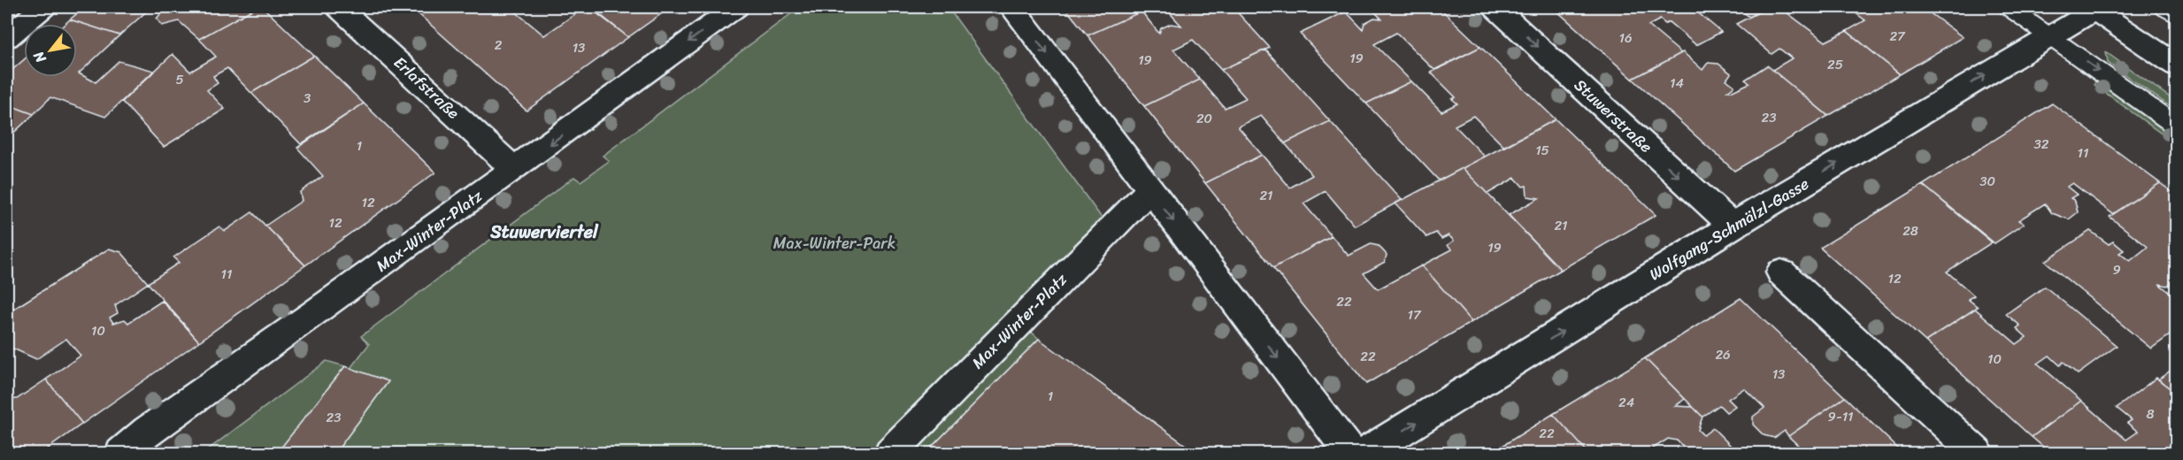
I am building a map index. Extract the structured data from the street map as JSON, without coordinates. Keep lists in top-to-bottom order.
{
  "streets": {
    "street": [
      "Erlafstraße",
      "Stuwerstraße",
      "Wolfgang-Schmälzl-Gasse",
      "Max-Winter-Platz"
    ]
  },
  "crossings": [
    ["Erlafstraße", "Max-Winter-Platz"],
    ["Stuwerstraße", "Wolfgang-Schmälzl-Gasse"]
  ],
  "one_way": ["Stuwerstraße", "Wolfgang-Schmälzl-Gasse"],
  "districts": ["Stuwerviertel"],
  "parks": ["Max-Winter-Park"],
  "house_numbers": [
    "27",
    "16",
    "2",
    "13",
    "19",
    "19",
    "25",
    "5",
    "14",
    "3",
    "23",
    "20",
    "32",
    "1",
    "15",
    "11",
    "30",
    "21",
    "12",
    "12",
    "21",
    "28",
    "19",
    "9",
    "11",
    "12",
    "22",
    "17",
    "10",
    "26",
    "22",
    "10",
    "13",
    "1",
    "24",
    "8",
    "9-11",
    "23",
    "22"
  ],
  "north": "bottom left"
}
